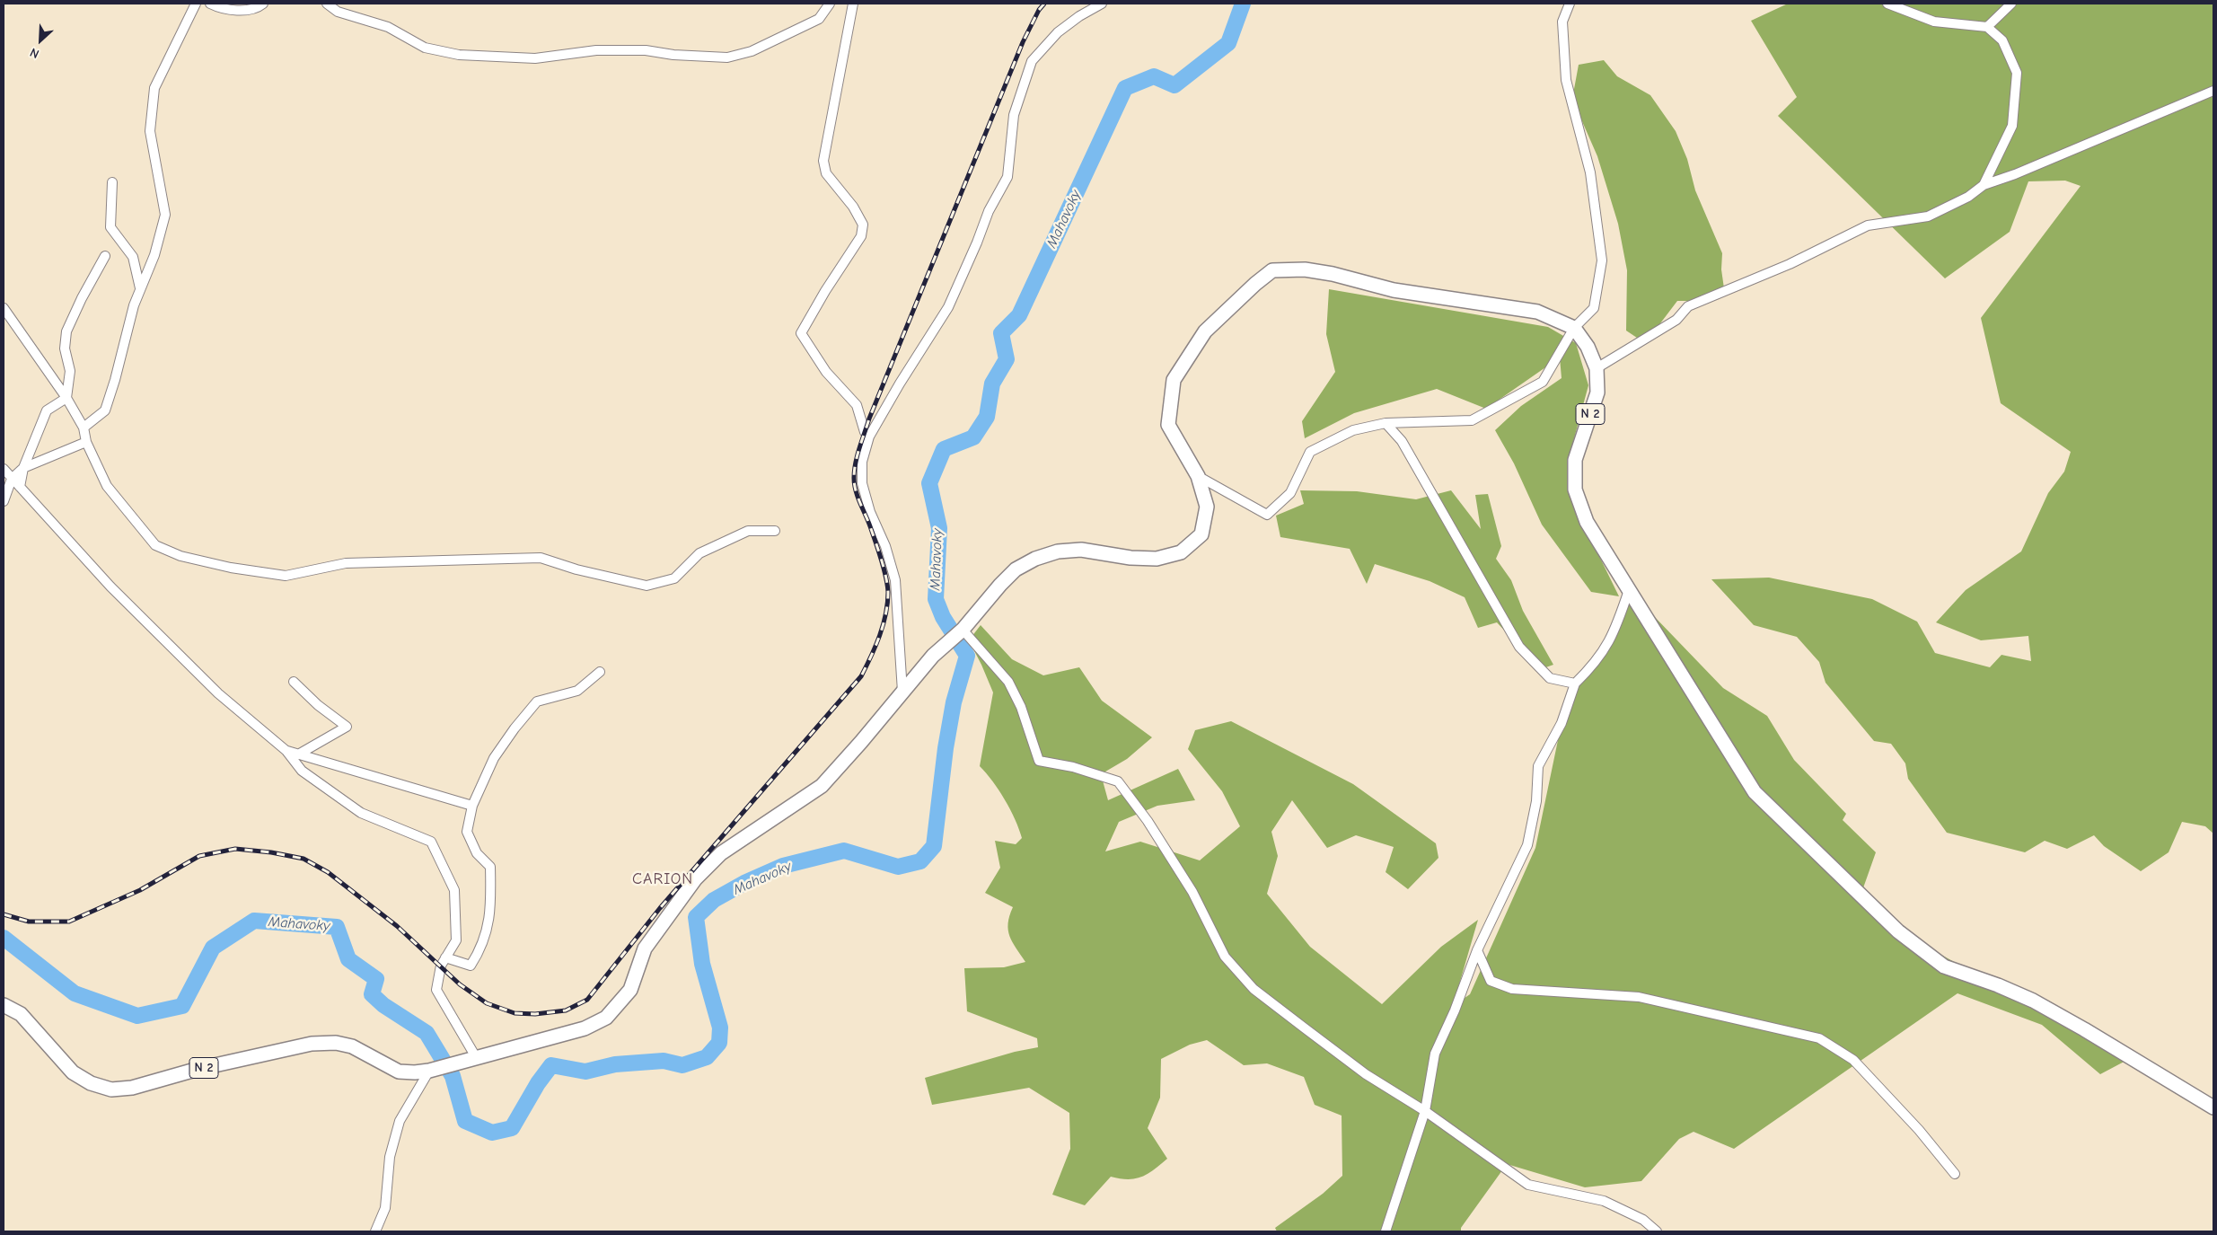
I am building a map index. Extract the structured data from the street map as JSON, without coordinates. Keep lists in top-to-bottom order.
{
  "streets": {
    "main road": ["N 2"]
  },
  "districts": ["CARION"],
  "water": ["Mahavoky"],
  "north": "bottom left"
}
